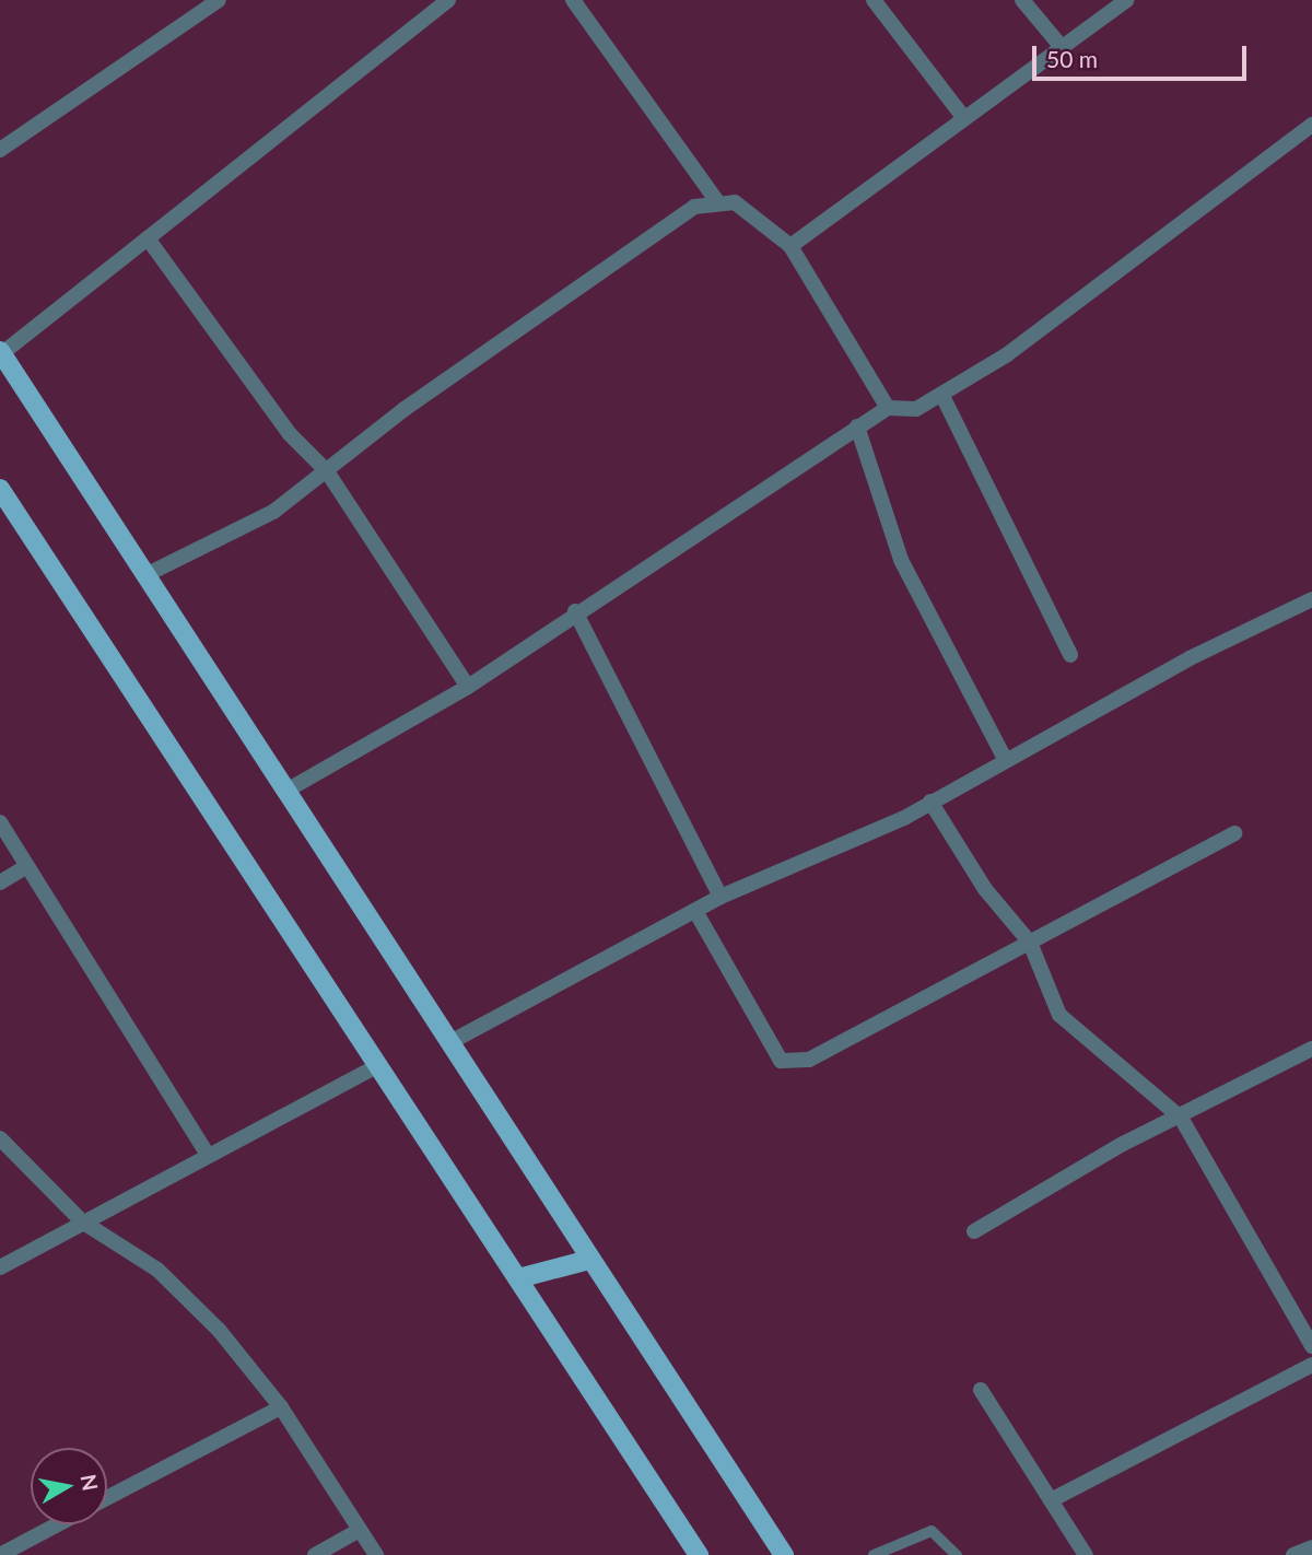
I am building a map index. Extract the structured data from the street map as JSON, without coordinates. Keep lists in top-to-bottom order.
{
  "scale_bar": "50 m",
  "north": "right"
}
